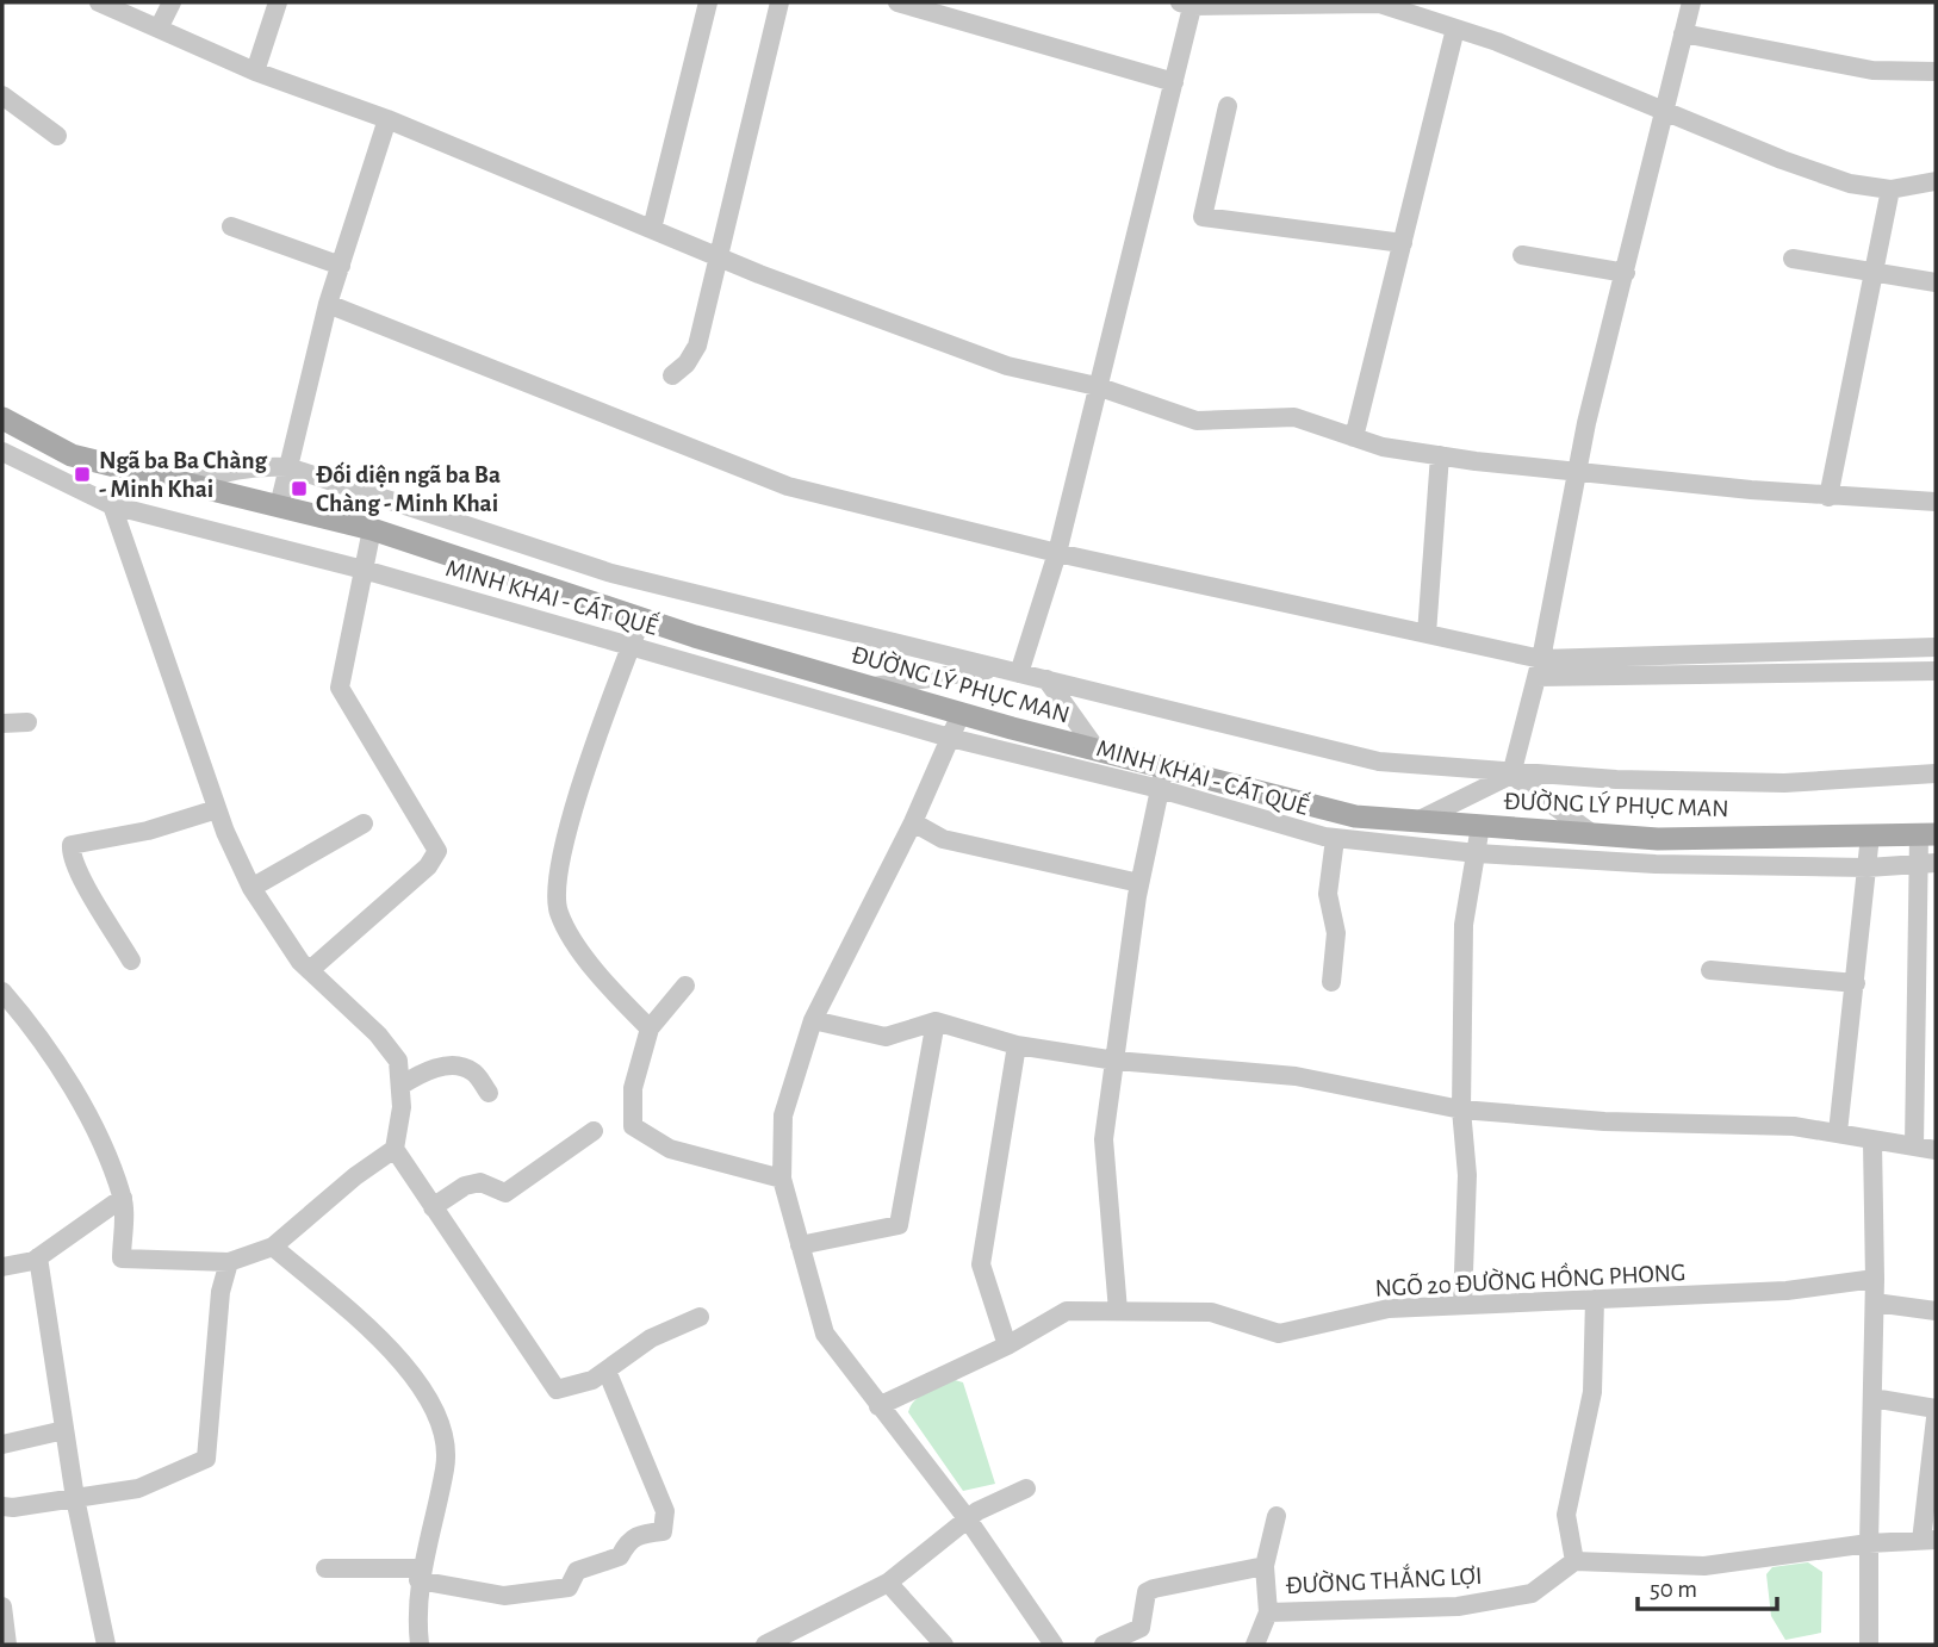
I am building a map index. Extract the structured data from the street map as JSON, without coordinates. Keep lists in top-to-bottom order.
{
  "streets": {
    "main road": ["ĐƯỜNG LÝ PHỤC MAN"],
    "street": ["MINH KHAI - CÁT QUẾ", "NGÕ 20 ĐƯỜNG HỒNG PHONG", "ĐƯỜNG THẮNG LỢI"]
  },
  "crossings": [
    ["MINH KHAI - CÁT QUẾ", "ĐƯỜNG LÝ PHỤC MAN"]
  ],
  "places": {
    "transit": ["Ngã ba Ba Chàng - Minh Khai", "Đối diện ngã ba Ba Chàng - Minh Khai"]
  },
  "scale_bar": "50 m"
}
